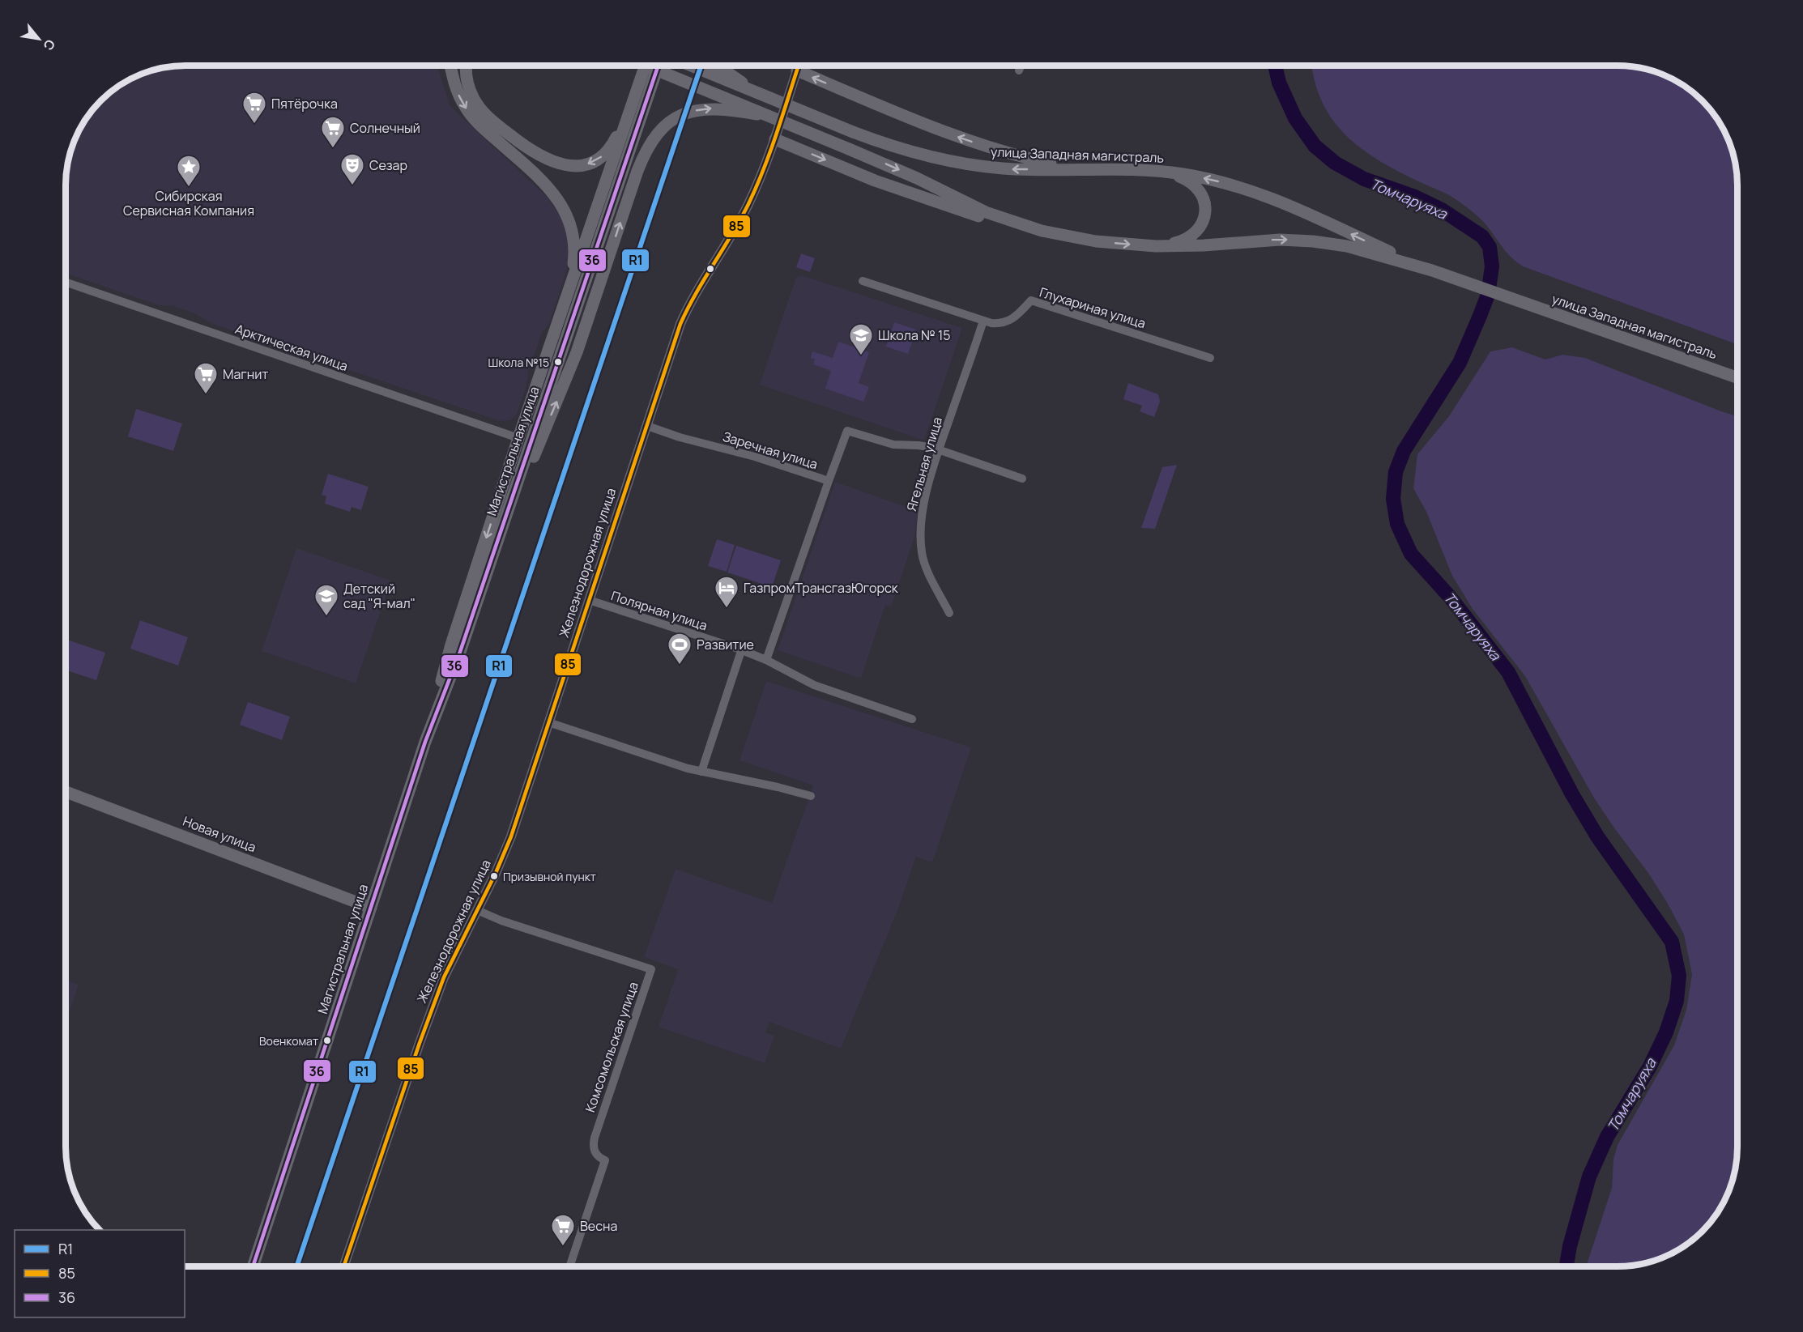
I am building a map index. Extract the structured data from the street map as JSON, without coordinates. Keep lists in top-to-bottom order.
{
  "streets": {
    "main road": ["улица Западная магистраль", "Магистральная улица", "Новая улица"],
    "street": [
      "Глухариная улица",
      "Арктическая улица",
      "Заречная улица",
      "Ягельная улица",
      "Железнодорожная улица",
      "Полярная улица",
      "Комсомольская улица"
    ]
  },
  "crossings": [
    ["Глухариная улица", "Ягельная улица"],
    ["Арктическая улица", "Магистральная улица"],
    ["Заречная улица", "Ягельная улица"],
    ["Заречная улица", "Железнодорожная улица"],
    ["Магистральная улица", "Новая улица"],
    ["Железнодорожная улица", "Полярная улица"],
    ["Железнодорожная улица", "Комсомольская улица"]
  ],
  "water": ["Томчаруяха"],
  "places": {
    "supermarket": [
      "Пятёрочка",
      "Солнечный",
      "Магнит",
      "Весна"
    ],
    "theatre": ["Сезар"],
    "place": ["Сибирская Сервисная Компания"],
    "school or university": ["Школа № 15", "Детский сад \"Я-мал\""],
    "other": ["Школа №15", "Призывной пункт", "Военкомат"],
    "hotel": ["ГазпромТрансгазЮгорск"],
    "sports": ["Развитие"]
  },
  "lines": ["transit line R1", "transit line 85", "transit line 36"],
  "legend": ["R1", "85", "36"],
  "north": "bottom right"
}
